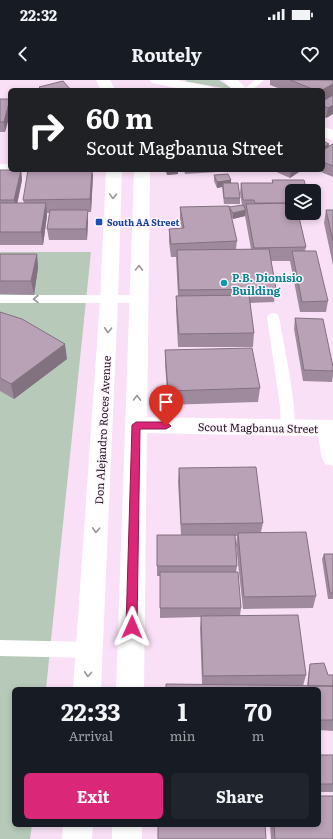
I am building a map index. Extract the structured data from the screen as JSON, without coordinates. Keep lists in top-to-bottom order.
{
  "streets": {
    "main road": ["Scout Magbanua Street", "Don Alejandro Roces Avenue"]
  },
  "places": {
    "transit": ["South AA Street"],
    "other": ["P.B. Dionisio Building"]
  },
  "page": {
    "status": "22:32",
    "header": "Routely",
    "turn": ["60 m", "Scout Magbanua Street"],
    "eta": [
      "22:33",
      "Arrival",
      "1",
      "min",
      "70",
      "m"
    ],
    "buttons": ["Exit", "Share"]
  }
}
